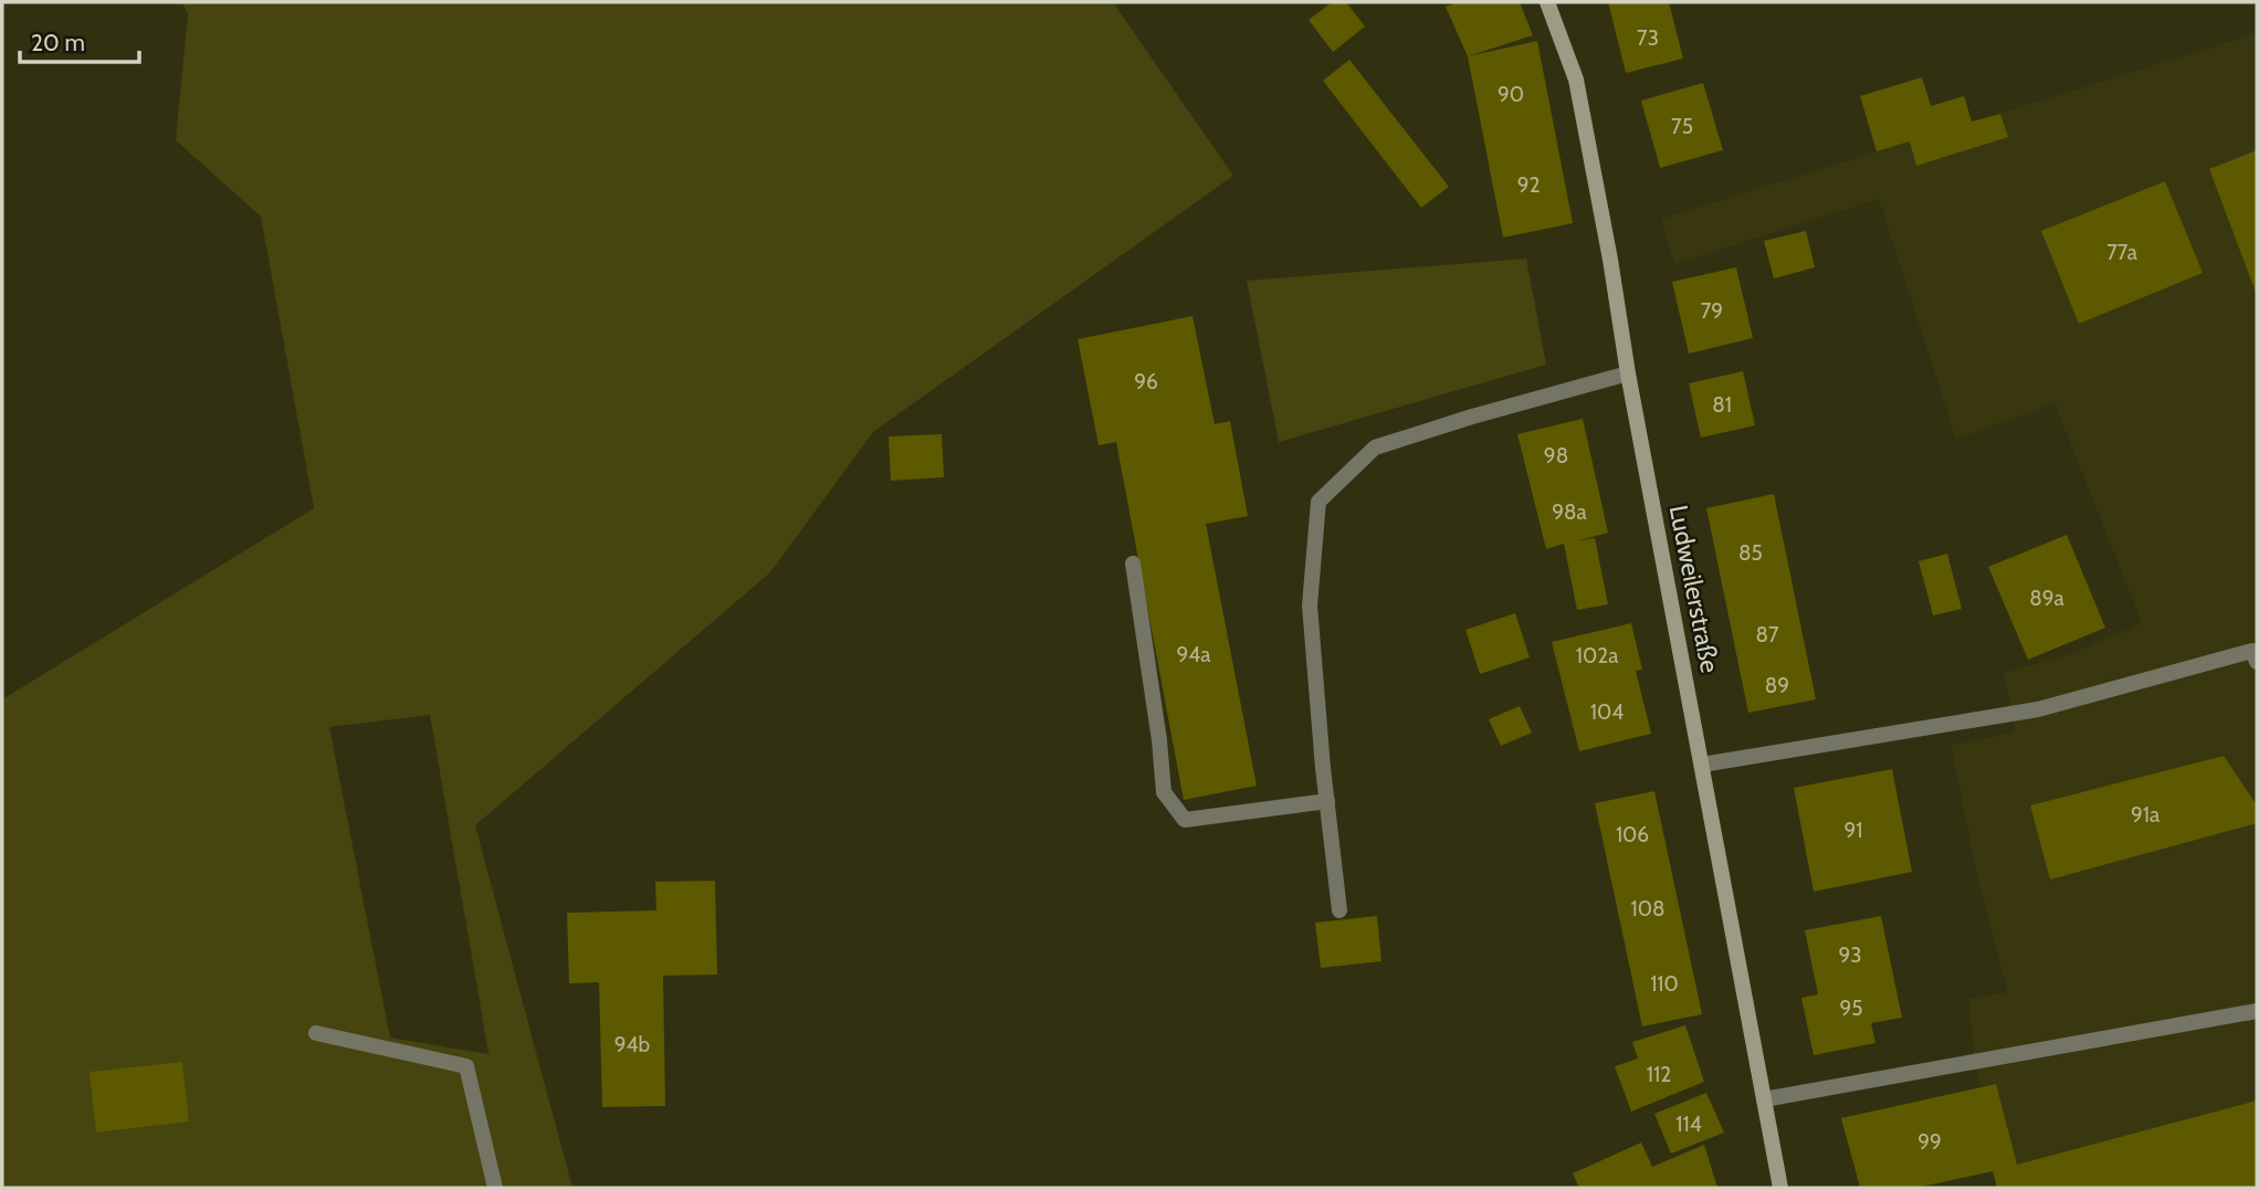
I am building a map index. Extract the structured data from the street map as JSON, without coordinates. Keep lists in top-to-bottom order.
{
  "streets": {
    "main road": ["Ludweilerstraße"]
  },
  "house_numbers": [
    "73",
    "90",
    "75",
    "92",
    "77a",
    "79",
    "96",
    "81",
    "98",
    "98a",
    "85",
    "89a",
    "87",
    "94a",
    "102a",
    "89",
    "104",
    "91a",
    "91",
    "106",
    "108",
    "93",
    "110",
    "95",
    "94b",
    "112",
    "114",
    "99"
  ],
  "scale_bar": "20 m"
}
